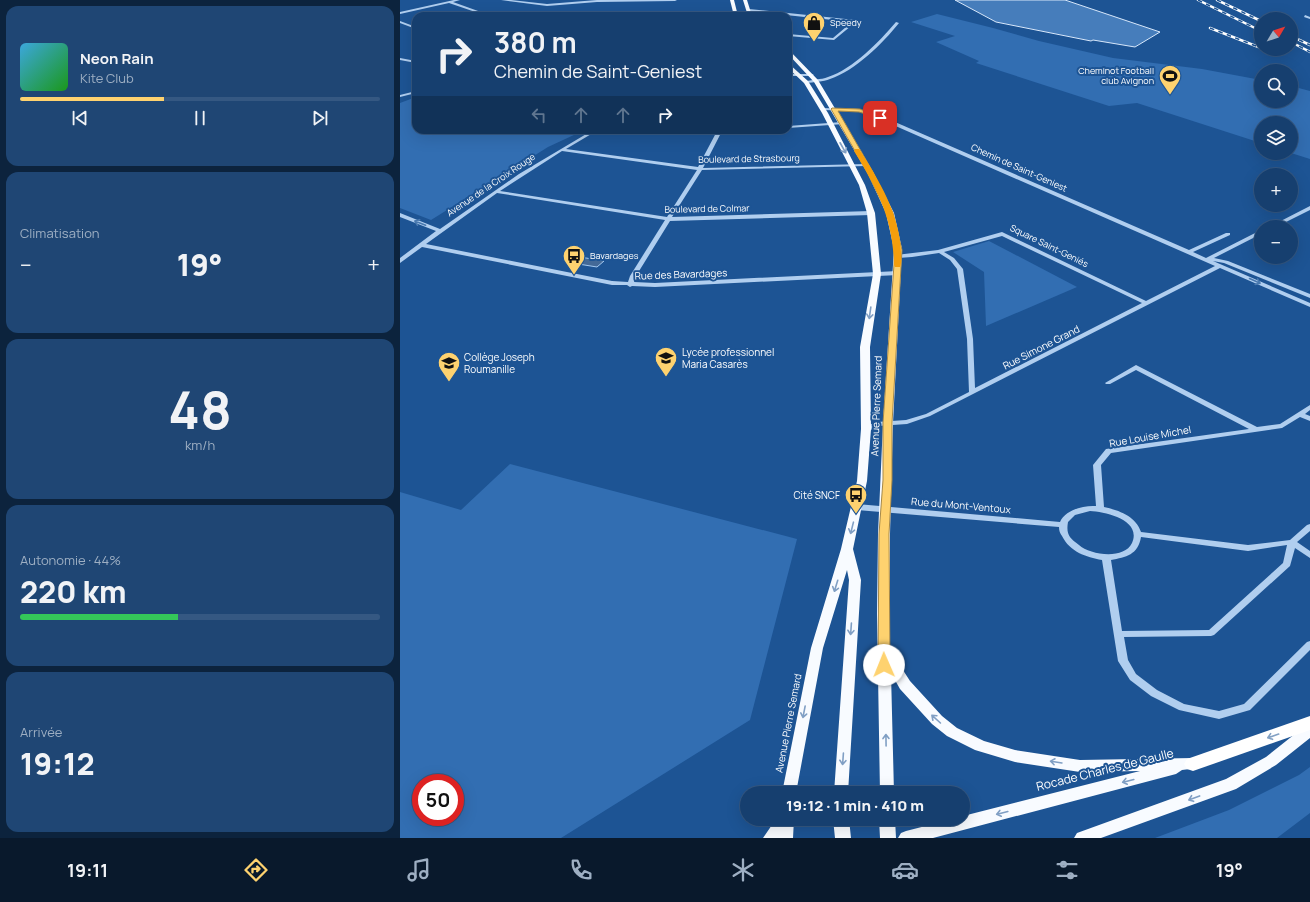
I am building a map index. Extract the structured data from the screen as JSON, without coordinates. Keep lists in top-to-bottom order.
{
  "streets": {
    "highway": ["Rocade Charles de Gaulle"],
    "main road": ["Avenue Pierre Semard"],
    "street": [
      "Boulevard de Strasbourg",
      "Chemin de Saint-Geniest",
      "Avenue de la Croix Rouge",
      "Boulevard de Colmar",
      "Square Saint-Geniés",
      "Rue des Bavardages",
      "Rue Simone Grand",
      "Rue Louise Michel",
      "Rue du Mont-Ventoux"
    ]
  },
  "crossings": [
    ["Boulevard de Strasbourg", "Avenue de la Croix Rouge"],
    ["Boulevard de Strasbourg", "Avenue Pierre Semard"],
    ["Chemin de Saint-Geniest", "Rue Simone Grand"],
    ["Chemin de Saint-Geniest", "Avenue Pierre Semard"],
    ["Avenue de la Croix Rouge", "Boulevard de Colmar"],
    ["Avenue de la Croix Rouge", "Rue des Bavardages"],
    ["Boulevard de Colmar", "Avenue Pierre Semard"],
    ["Square Saint-Geniés", "Rue Simone Grand"],
    ["Square Saint-Geniés", "Avenue Pierre Semard"],
    ["Rue des Bavardages", "Avenue Pierre Semard"],
    ["Rue Simone Grand", "Avenue Pierre Semard"],
    ["Avenue Pierre Semard", "Rue du Mont-Ventoux"],
    ["Rue Louise Michel", "Rue du Mont-Ventoux"]
  ],
  "one_way": ["Rocade Charles de Gaulle"],
  "places": {
    "shop": ["Speedy"],
    "sports": ["Cheminot Football club Avignon"],
    "bus stop": ["Bavardages", "Cité SNCF"],
    "school or university": ["Lycée professionnel Maria Casarès", "Collège Joseph Roumanille"]
  },
  "north": "top right",
  "page": {
    "map_buttons": ["+", "−"],
    "turn": ["380 m", "Chemin de Saint-Geniest"],
    "song": ["Neon Rain", "Kite Club"],
    "tile": [
      "Climatisation",
      ["48", "km/h"],
      ["Autonomie · 44%", "220 km"],
      ["Arrivée", "19:12"]
    ],
    "heat": ["−", "19°", "+"],
    "limit": "50",
    "trip": "19:12 · 1 min · 410 m",
    "tabs": ["19:11", "19°"]
  }
}
